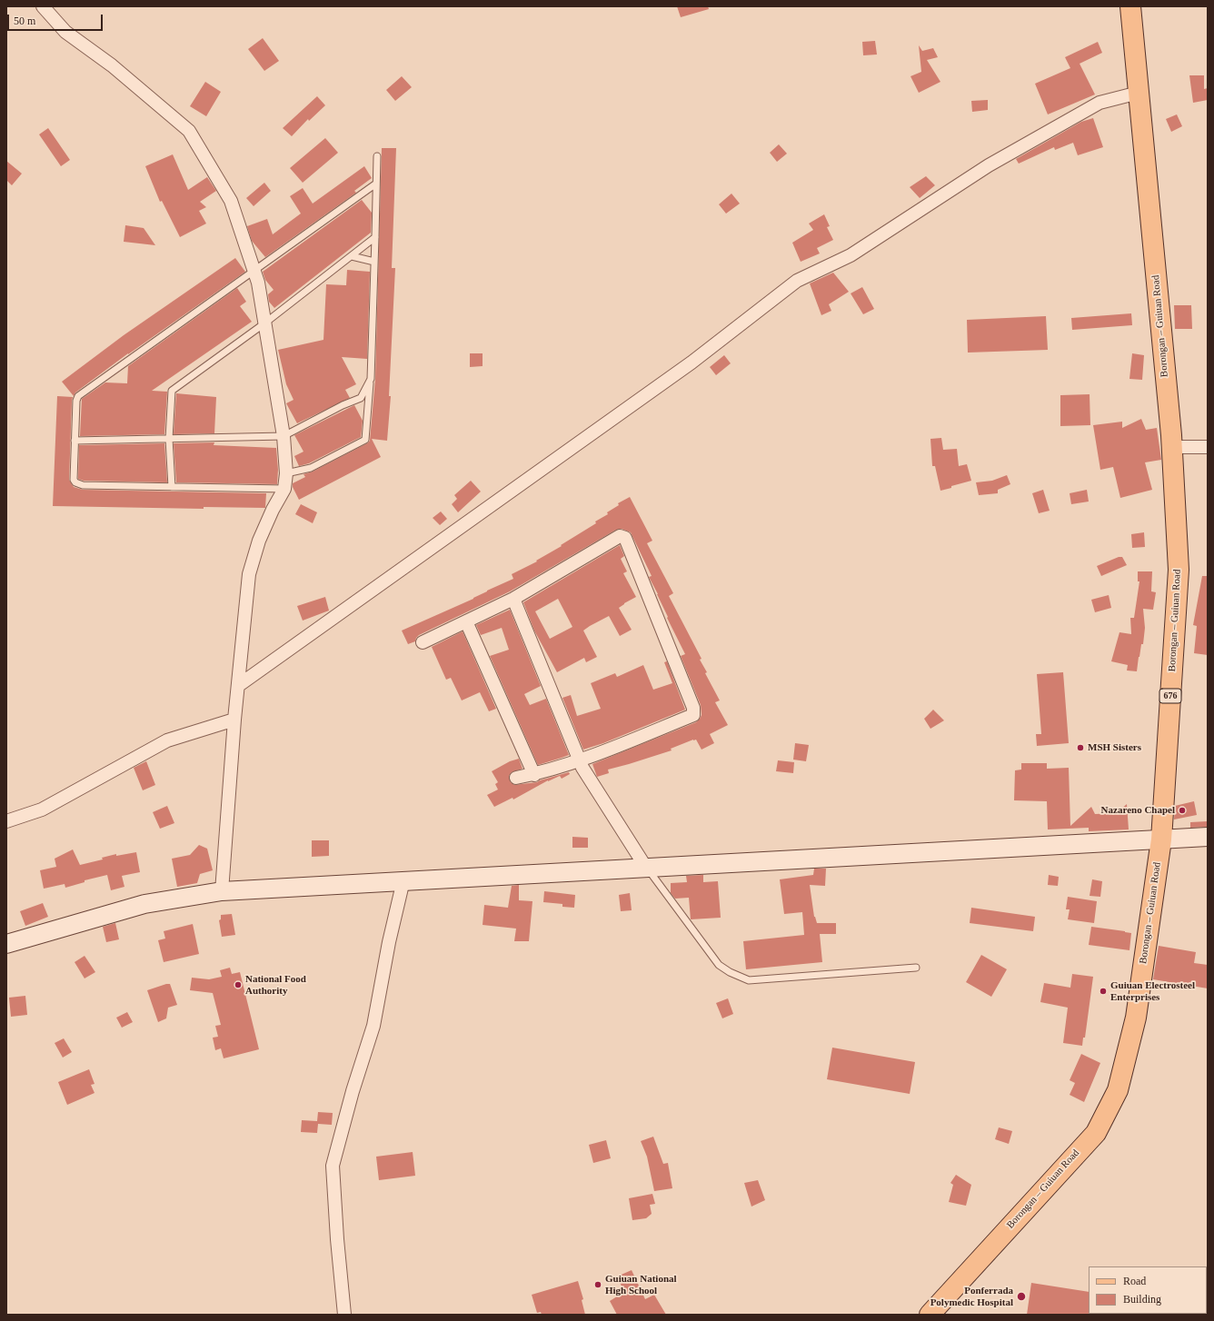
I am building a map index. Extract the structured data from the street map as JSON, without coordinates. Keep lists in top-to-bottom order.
{
  "streets": {
    "main road": ["Borongan – Guiuan Road", "676"]
  },
  "places": [
    "MSH Sisters",
    "Nazareno Chapel",
    "National Food Authority",
    "Guiuan Electrosteel Enterprises",
    "Guiuan National High School",
    "Ponferrada Polymedic Hospital"
  ],
  "legend": ["Road", "Building"],
  "scale_bar": "50 m"
}
